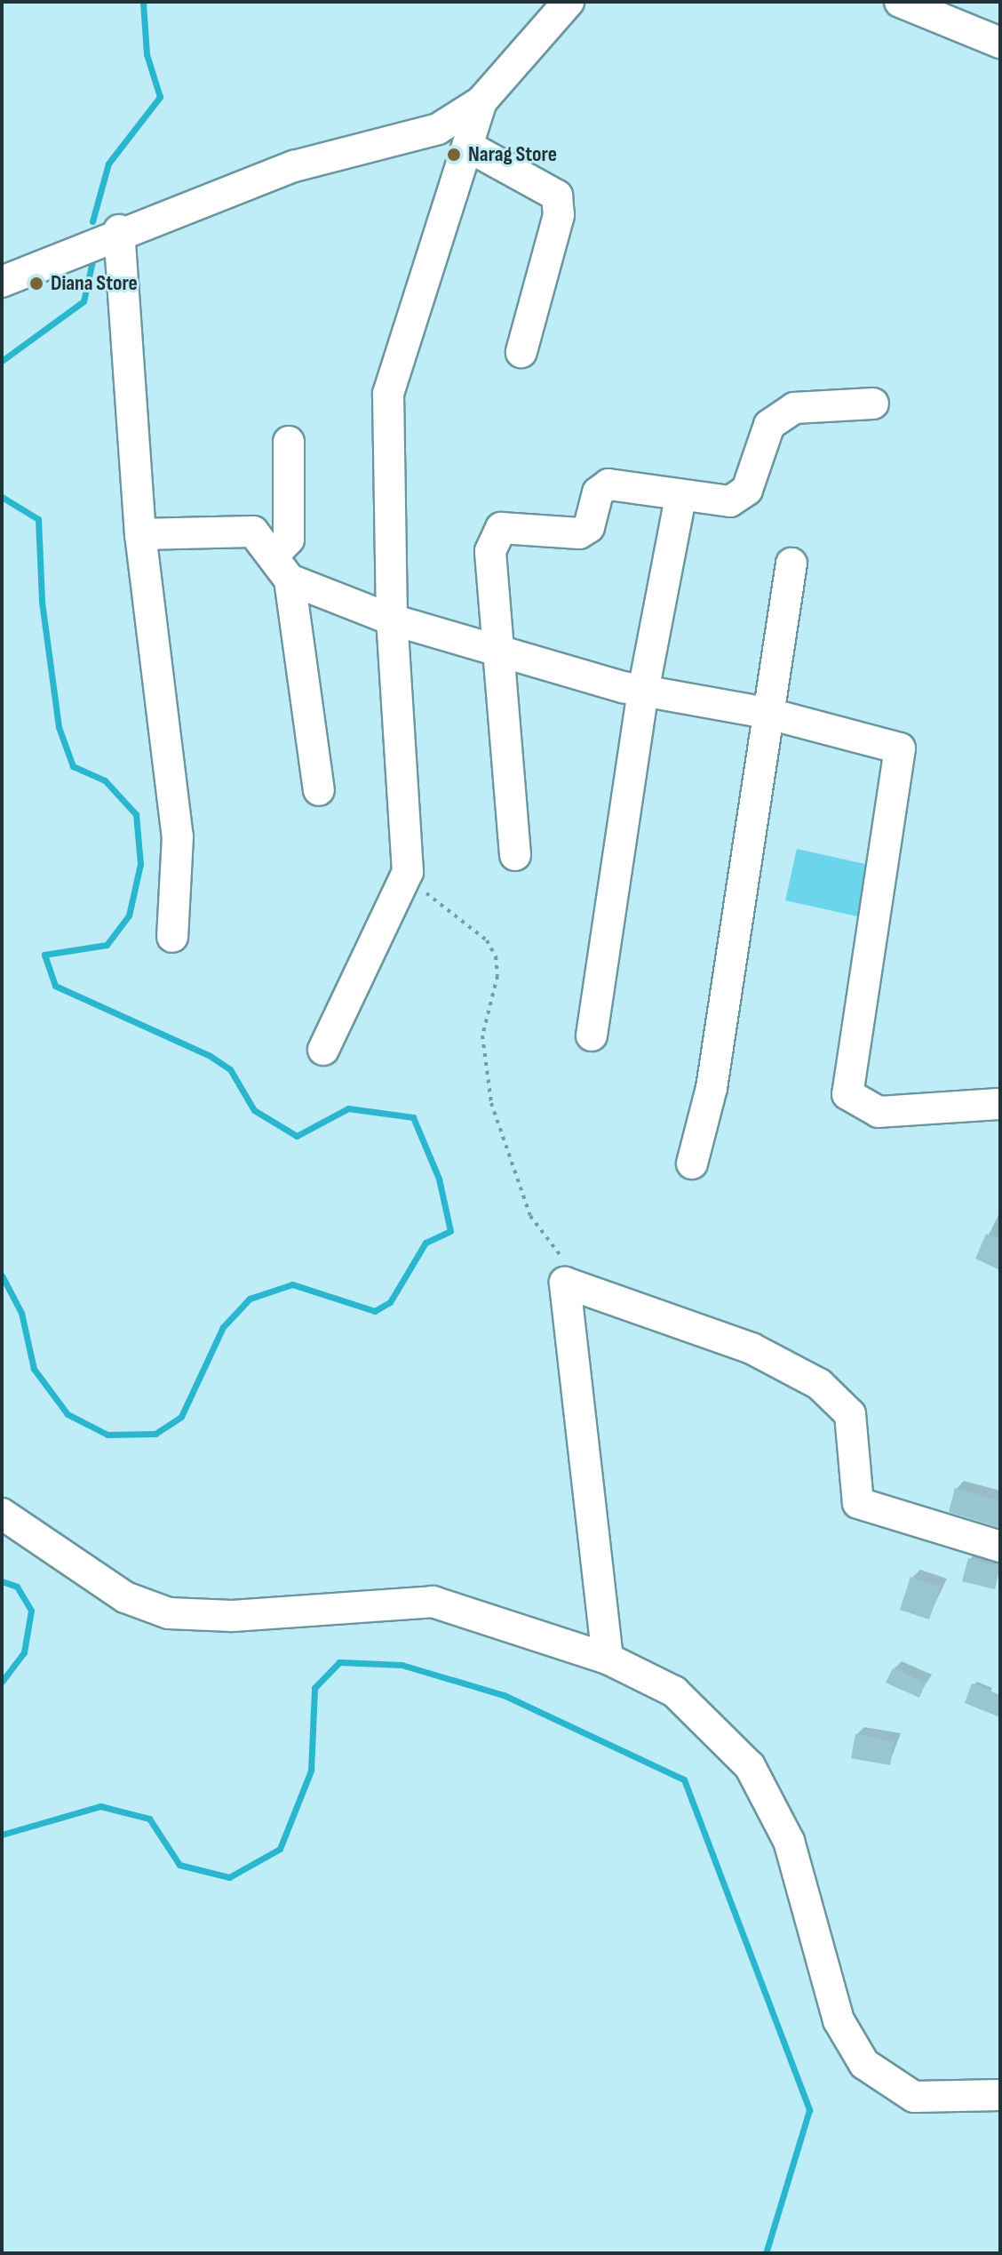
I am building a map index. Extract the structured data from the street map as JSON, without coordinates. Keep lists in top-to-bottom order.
{
  "places": ["Narag Store", "Diana Store"]
}
